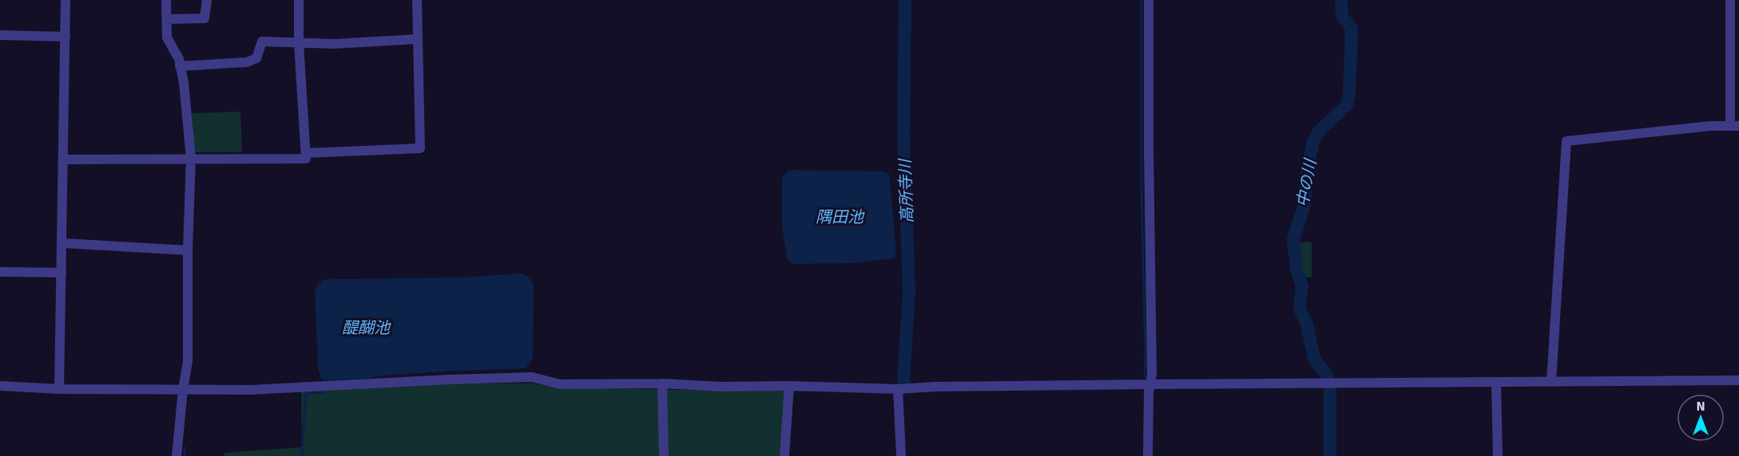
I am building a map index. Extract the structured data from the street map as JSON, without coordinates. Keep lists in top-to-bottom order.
{
  "water": [
    "中の川",
    "高所寺川",
    "隅田池",
    "醍醐池"
  ],
  "north": "top"
}
